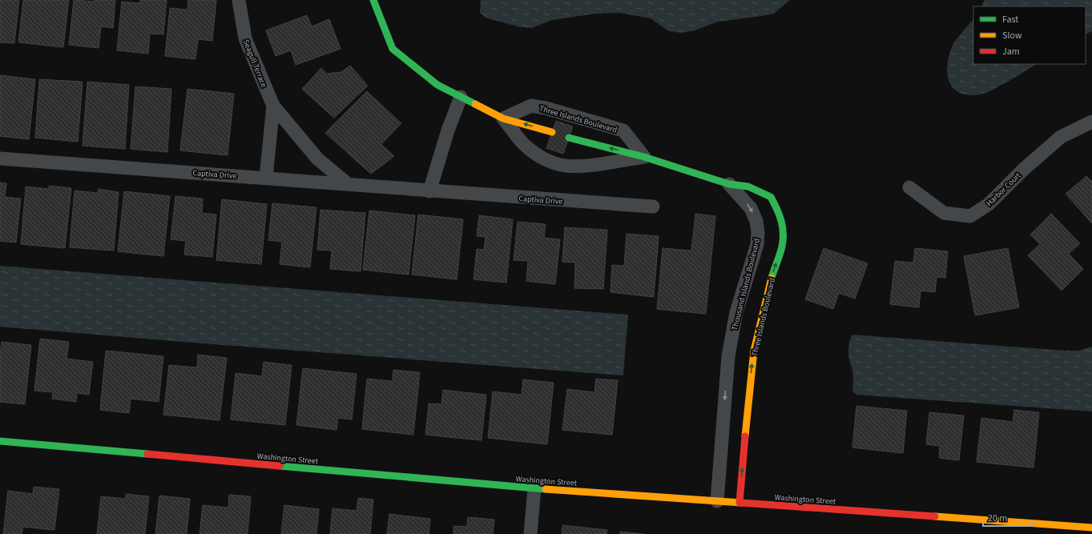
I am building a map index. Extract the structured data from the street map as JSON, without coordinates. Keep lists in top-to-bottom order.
{
  "streets": {
    "street": [
      "Seagull Terrace",
      "Three Islands Boulevard",
      "Captiva Drive",
      "Harbor Court",
      "Thousand Islands Boulevard",
      "Washington Street"
    ]
  },
  "crossings": [
    ["Seagull Terrace", "Captiva Drive"],
    ["Three Islands Boulevard", "Thousand Islands Boulevard"],
    ["Three Islands Boulevard", "Washington Street"],
    ["Thousand Islands Boulevard", "Washington Street"]
  ],
  "one_way": ["Three Islands Boulevard", "Thousand Islands Boulevard"],
  "legend": ["Fast", "Slow", "Jam"],
  "scale_bar": "20 m"
}
